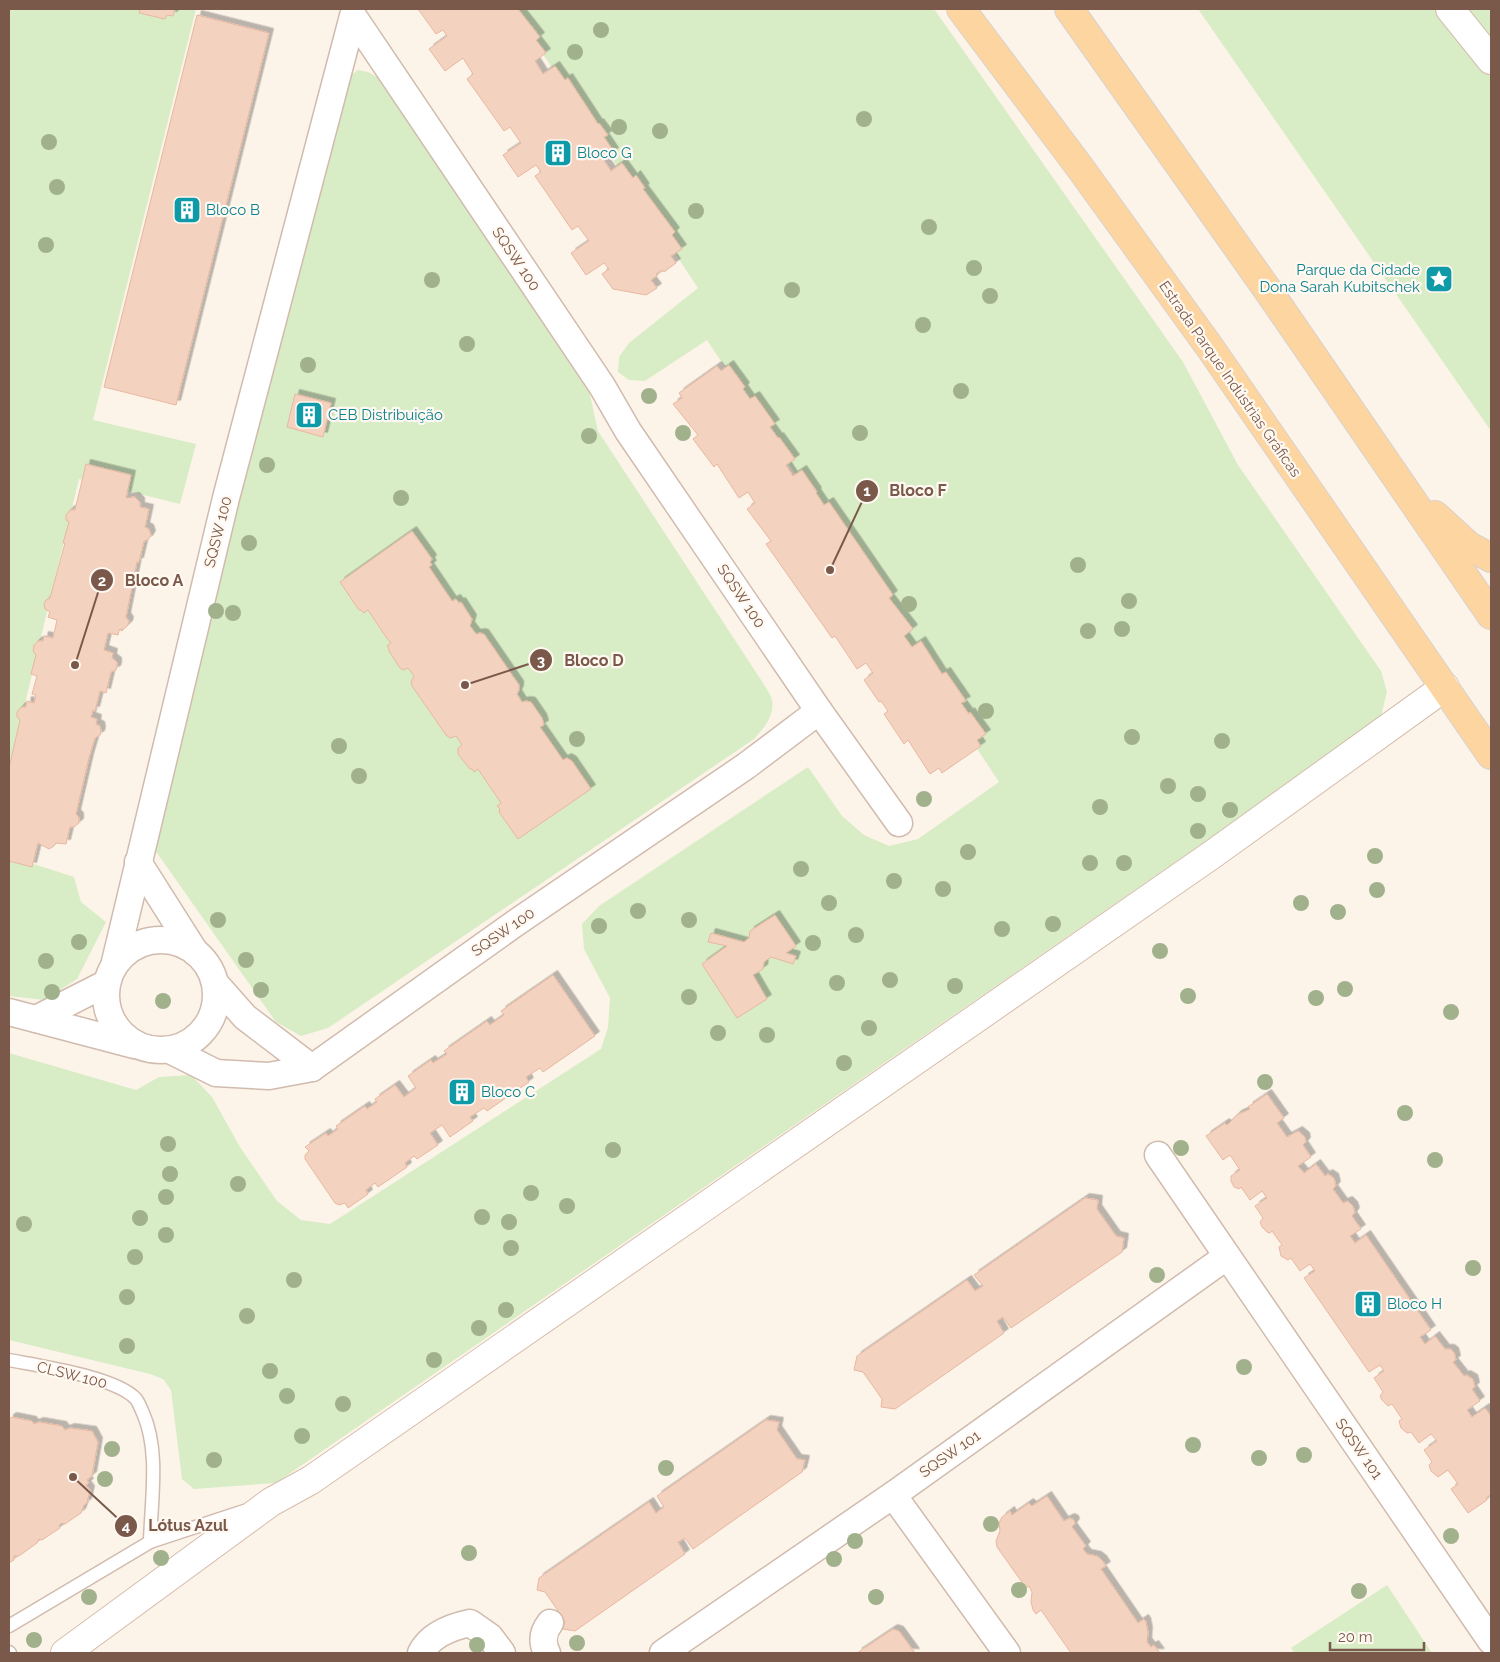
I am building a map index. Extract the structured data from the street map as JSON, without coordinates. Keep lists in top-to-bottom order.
{
  "streets": {
    "main road": ["Estrada Parque Indústrias Gráficas"],
    "street": ["SQSW 100", "SQSW 101"],
    "lane": ["CLSW 100"]
  },
  "places": {
    "building": [
      "Bloco G",
      "Bloco B",
      "CEB Distribuição",
      "Bloco C",
      "Bloco H"
    ],
    "place": ["Parque da Cidade Dona Sarah Kubitschek"],
    "other": [
      "Bloco F",
      "Bloco A",
      "Bloco D",
      "Lótus Azul"
    ]
  },
  "scale_bar": "20 m"
}
